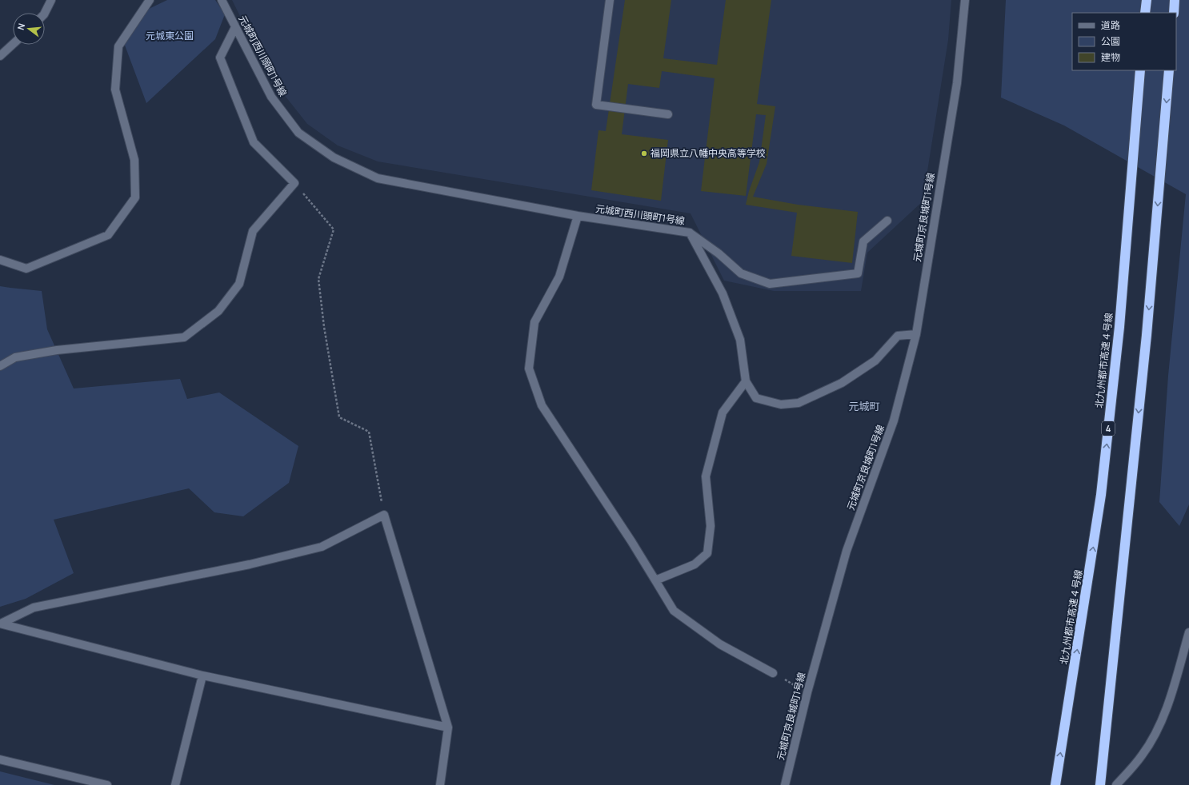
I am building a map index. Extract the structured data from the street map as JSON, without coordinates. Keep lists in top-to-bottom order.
{
  "streets": {
    "highway": ["北九州都市高速４号線", "4"],
    "street": ["元城町西川頭町1号線", "元城町京良城町1号線"]
  },
  "districts": ["元城町"],
  "parks": ["元城東公園"],
  "places": ["福岡県立八幡中央高等学校"],
  "legend": ["道路", "公園", "建物"],
  "north": "left"
}
